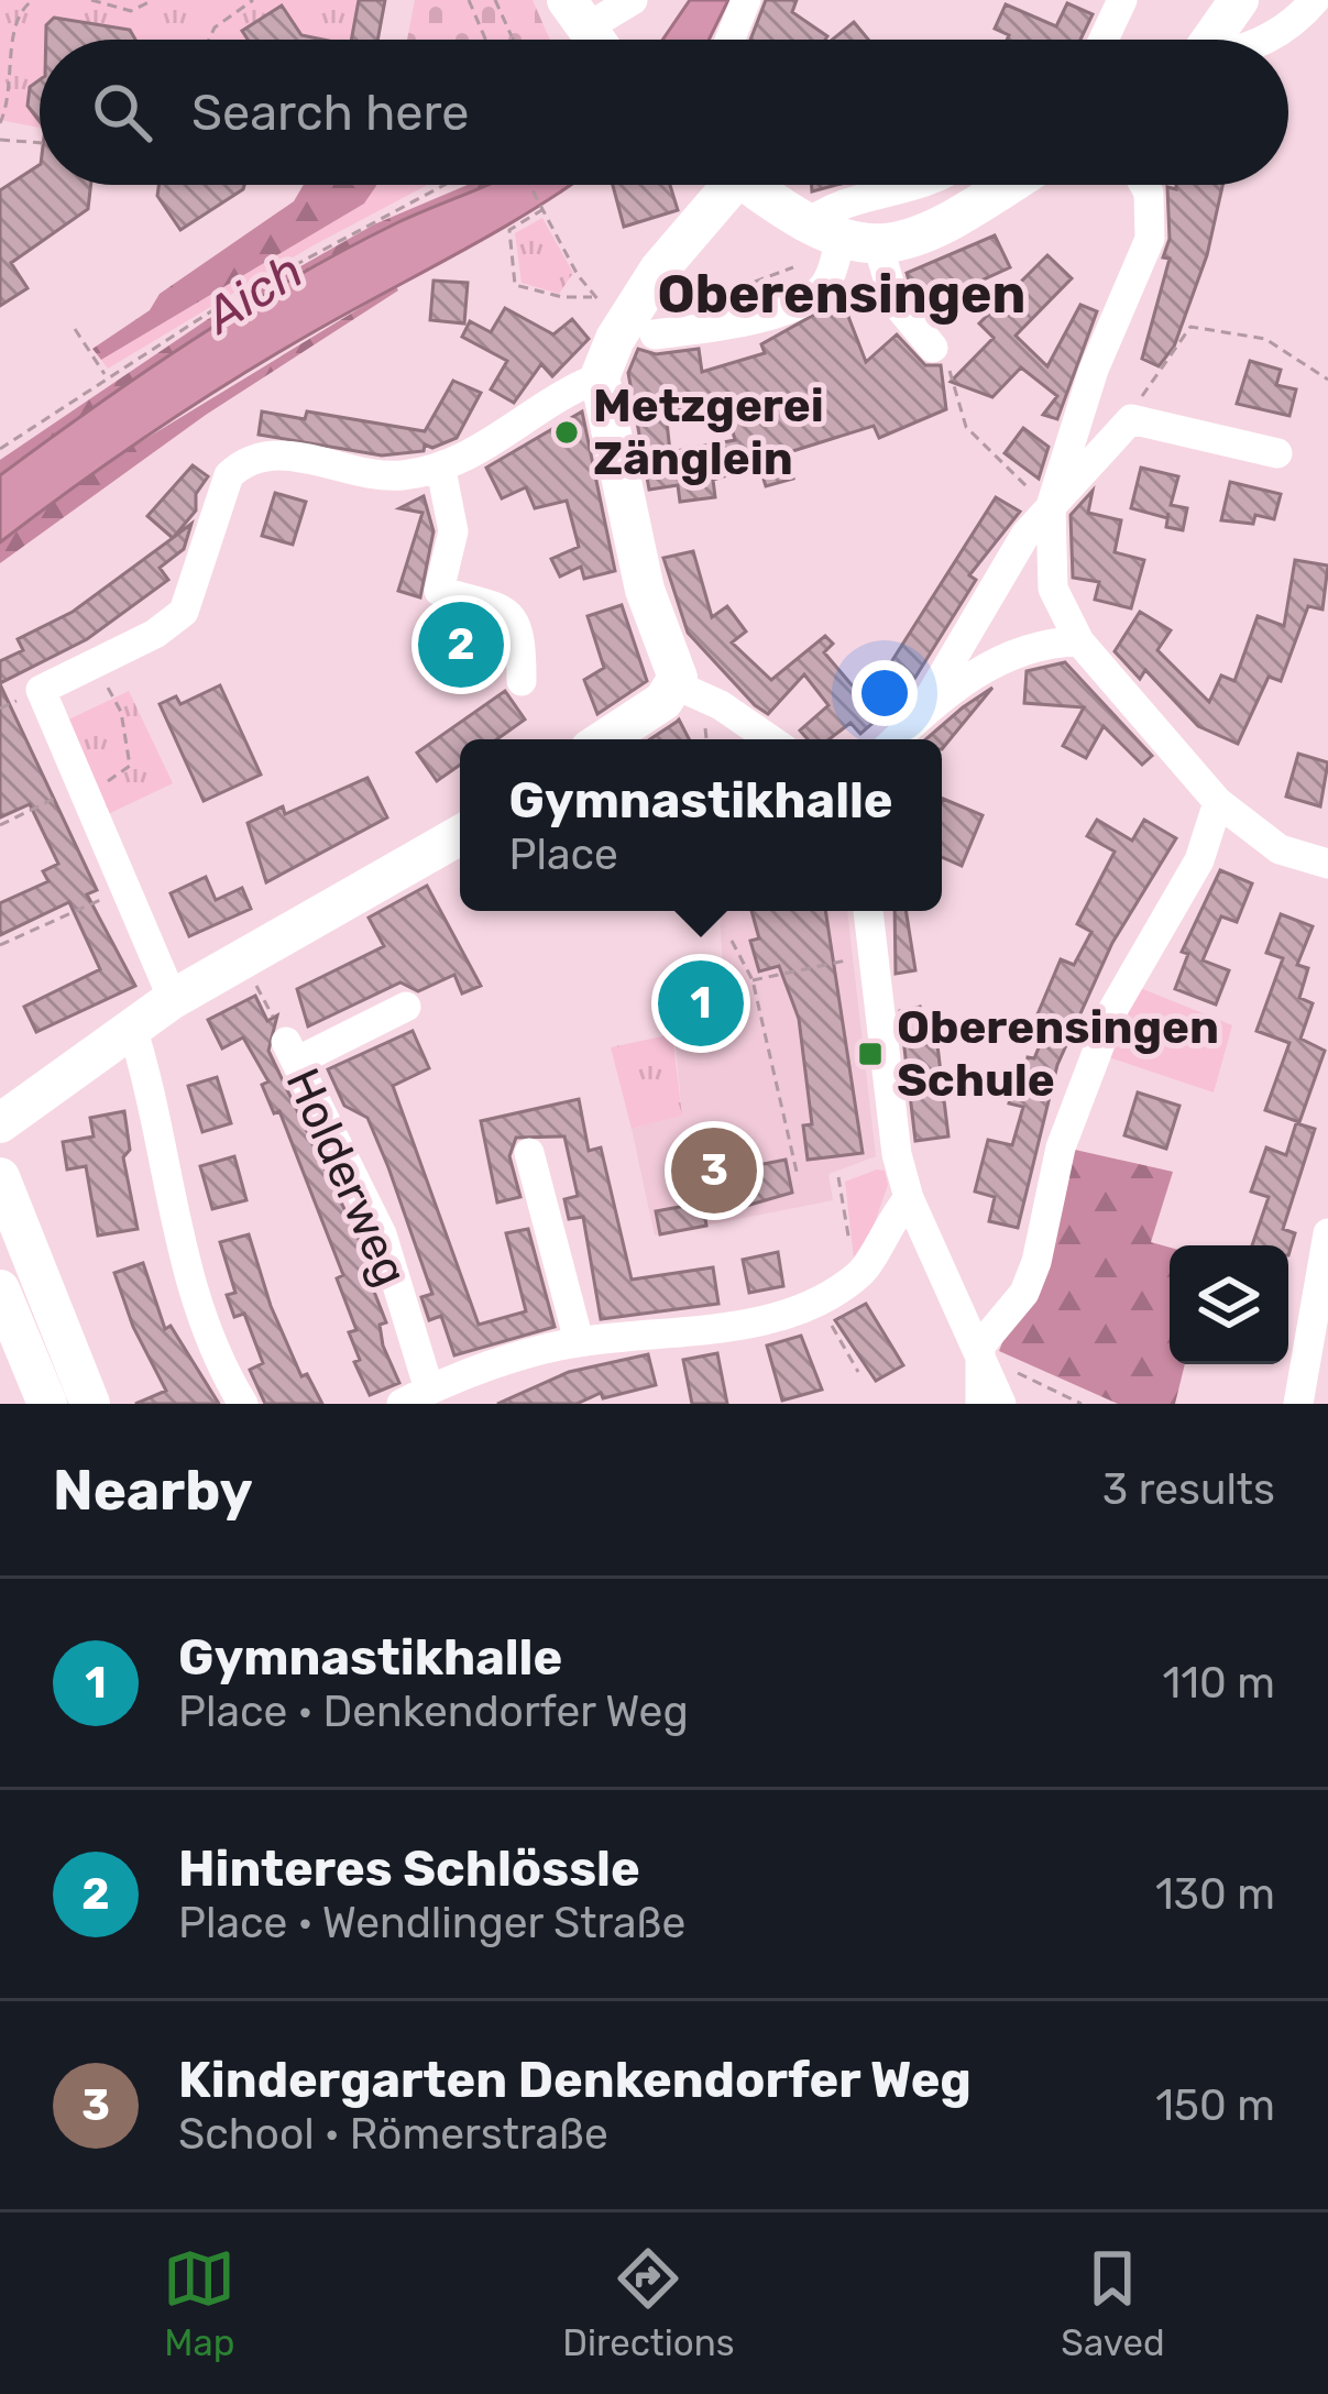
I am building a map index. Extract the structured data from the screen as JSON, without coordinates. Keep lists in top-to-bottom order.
{
  "streets": {
    "street": ["Holderweg"]
  },
  "districts": ["Oberensingen"],
  "water": ["Aich"],
  "places": {
    "other": ["Metzgerei Zänglein"],
    "transit": ["Oberensingen Schule"]
  },
  "page": {
    "search": "Search here",
    "pins": ["2", "1", "3"],
    "popup": ["Gymnastikhalle", "Place"],
    "heading": ["Nearby", "3 results"],
    "list": [
      {
        "mark": "1",
        "name": "Gymnastikhalle",
        "note": "Place · Denkendorfer Weg",
        "value": "110 m"
      },
      {
        "mark": "2",
        "name": "Hinteres Schlössle",
        "note": "Place · Wendlinger Straße",
        "value": "130 m"
      },
      {
        "mark": "3",
        "name": "Kindergarten Denkendorfer Weg",
        "note": "School · Römerstraße",
        "value": "150 m"
      }
    ],
    "nav": ["Map", "Directions", "Saved"]
  }
}
